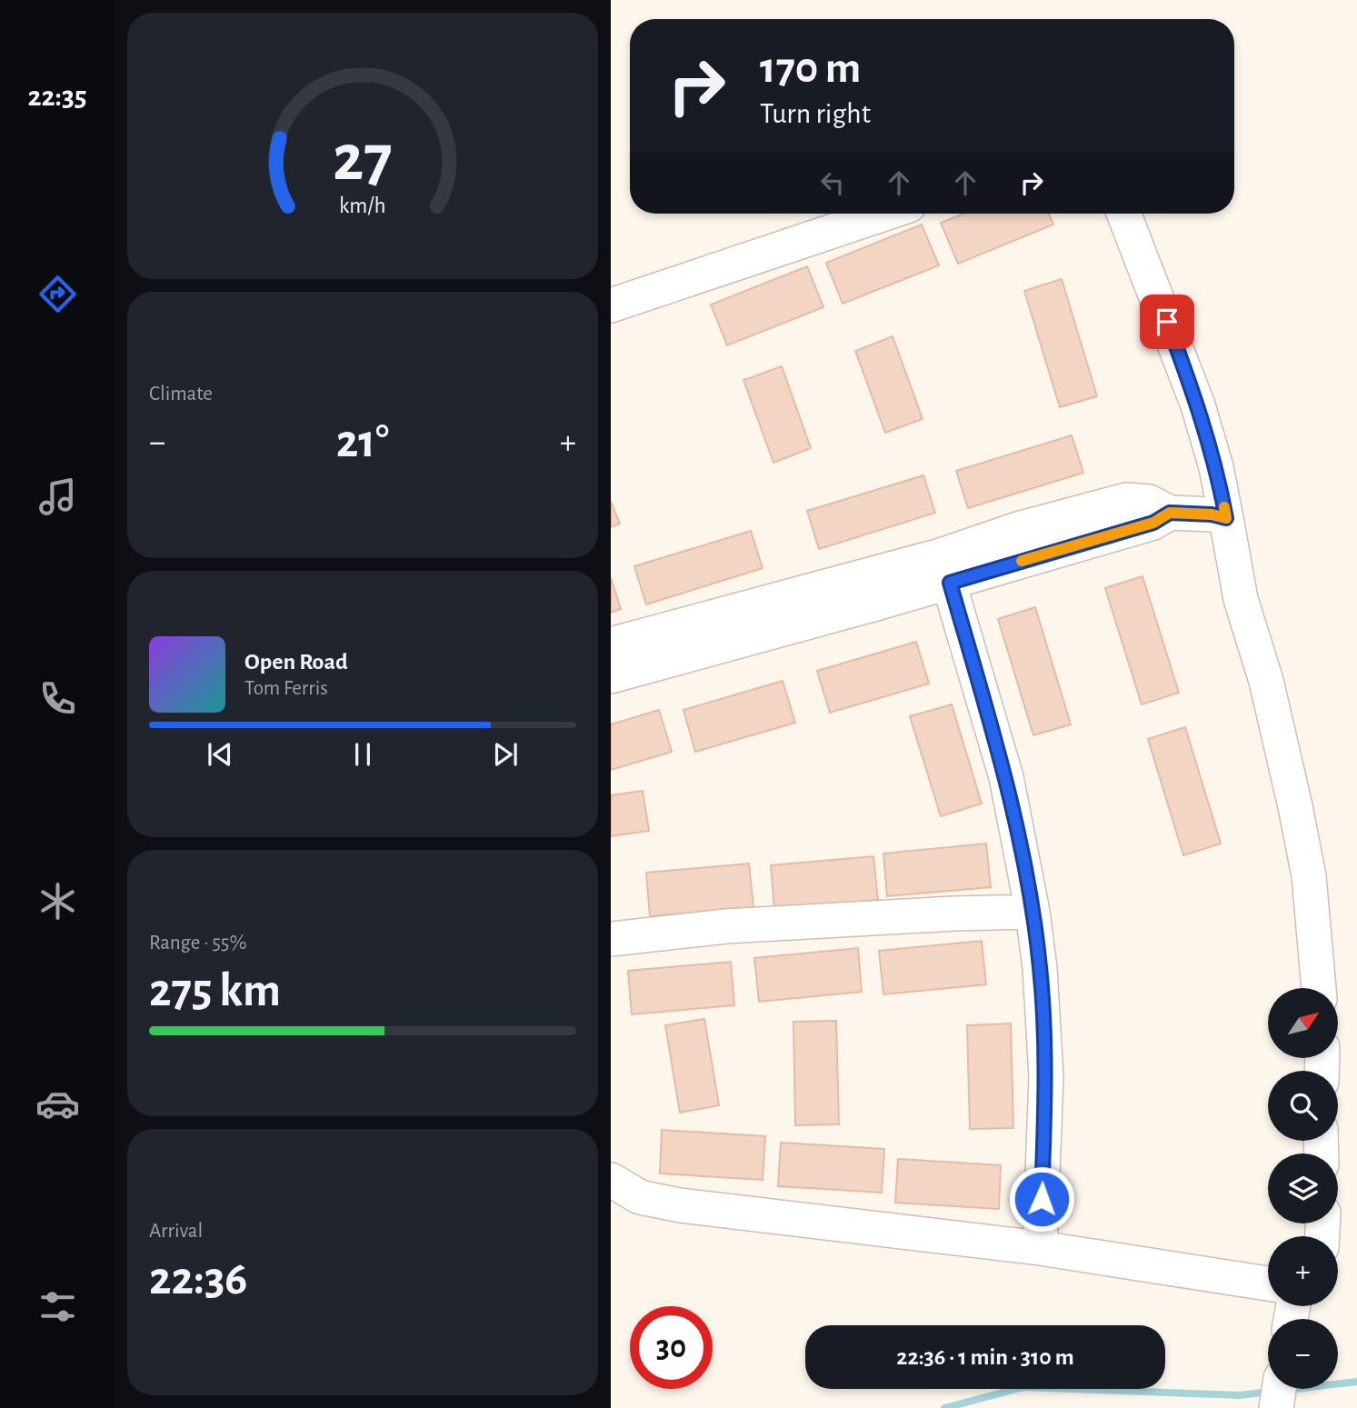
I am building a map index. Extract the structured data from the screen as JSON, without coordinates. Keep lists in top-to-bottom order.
{
  "north": "top right",
  "page": {
    "tabs": "22:35",
    "turn": ["170 m", "Turn right"],
    "tile": [
      "Climate",
      ["Range · 55%", "275 km"],
      ["Arrival", "22:36"]
    ],
    "heat": ["−", "21°", "+"],
    "song": ["Open Road", "Tom Ferris"],
    "map_buttons": ["+", "−"],
    "limit": "30",
    "trip": "22:36 · 1 min · 310 m",
    "gauge": ["27", "km/h"]
  }
}
